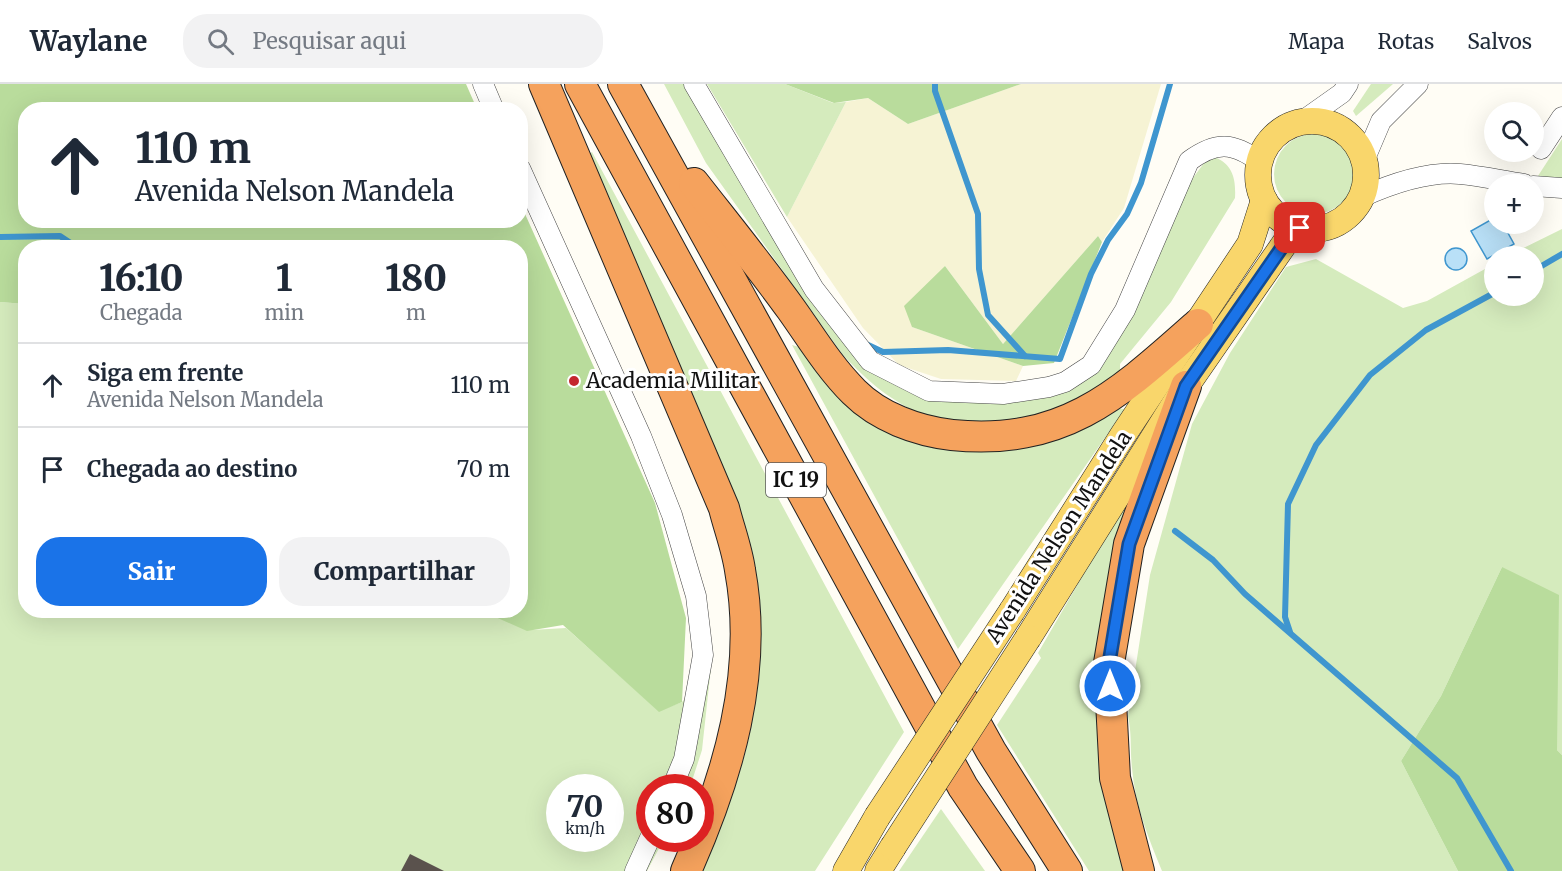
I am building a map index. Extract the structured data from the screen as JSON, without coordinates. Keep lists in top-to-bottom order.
{
  "streets": {
    "highway": ["IC 19"],
    "main road": ["Avenida Nelson Mandela"]
  },
  "places": ["Academia Militar"],
  "page": {
    "header": "Waylane",
    "search": "Pesquisar aqui",
    "nav": ["Mapa", "Rotas", "Salvos"],
    "map_buttons": ["+", "−"],
    "turn": ["110 m", "Avenida Nelson Mandela"],
    "eta": [
      "16:10",
      "Chegada",
      "1",
      "min",
      "180",
      "m"
    ],
    "list": [
      {
        "name": "Siga em frente",
        "note": "Avenida Nelson Mandela",
        "value": "110 m"
      },
      {
        "name": "Chegada ao destino",
        "value": "70 m"
      }
    ],
    "buttons": ["Sair", "Compartilhar"],
    "speed": "70 km/h",
    "limit": "80"
  }
}
